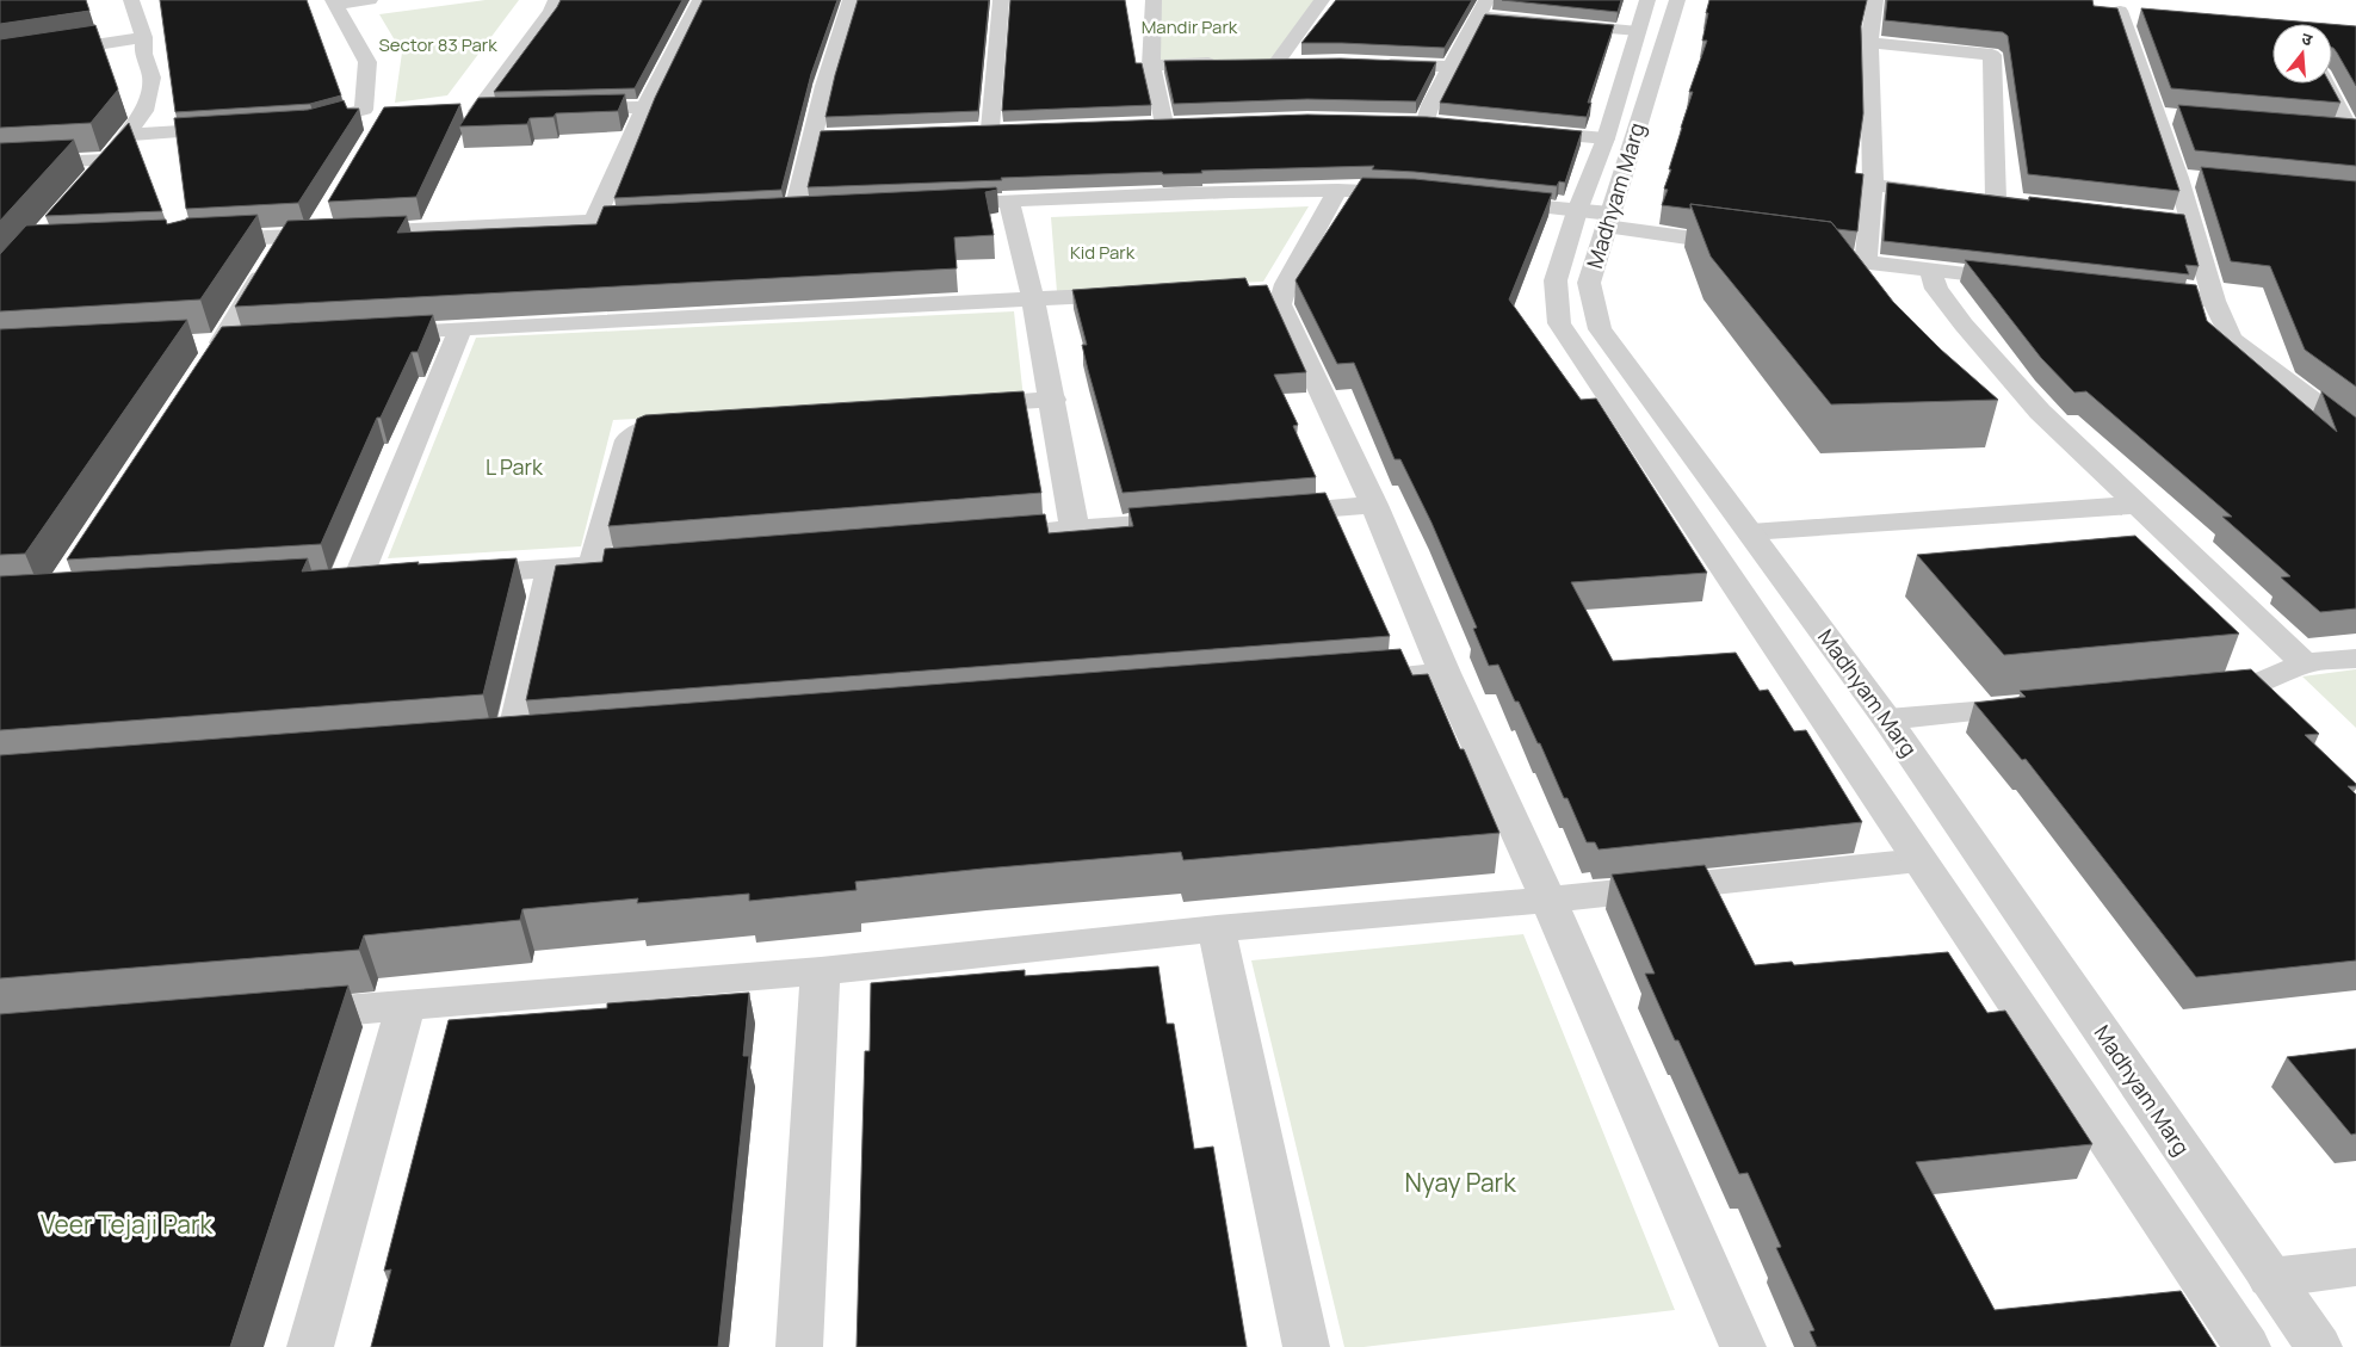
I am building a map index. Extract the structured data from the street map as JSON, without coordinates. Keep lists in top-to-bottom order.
{
  "streets": {
    "street": ["Madhyam Marg"]
  },
  "parks": [
    "Mandir Park",
    "Sector 83 Park",
    "Kid Park",
    "L Park",
    "Nyay Park",
    "Veer Tejaji Park"
  ],
  "north": "top"
}
